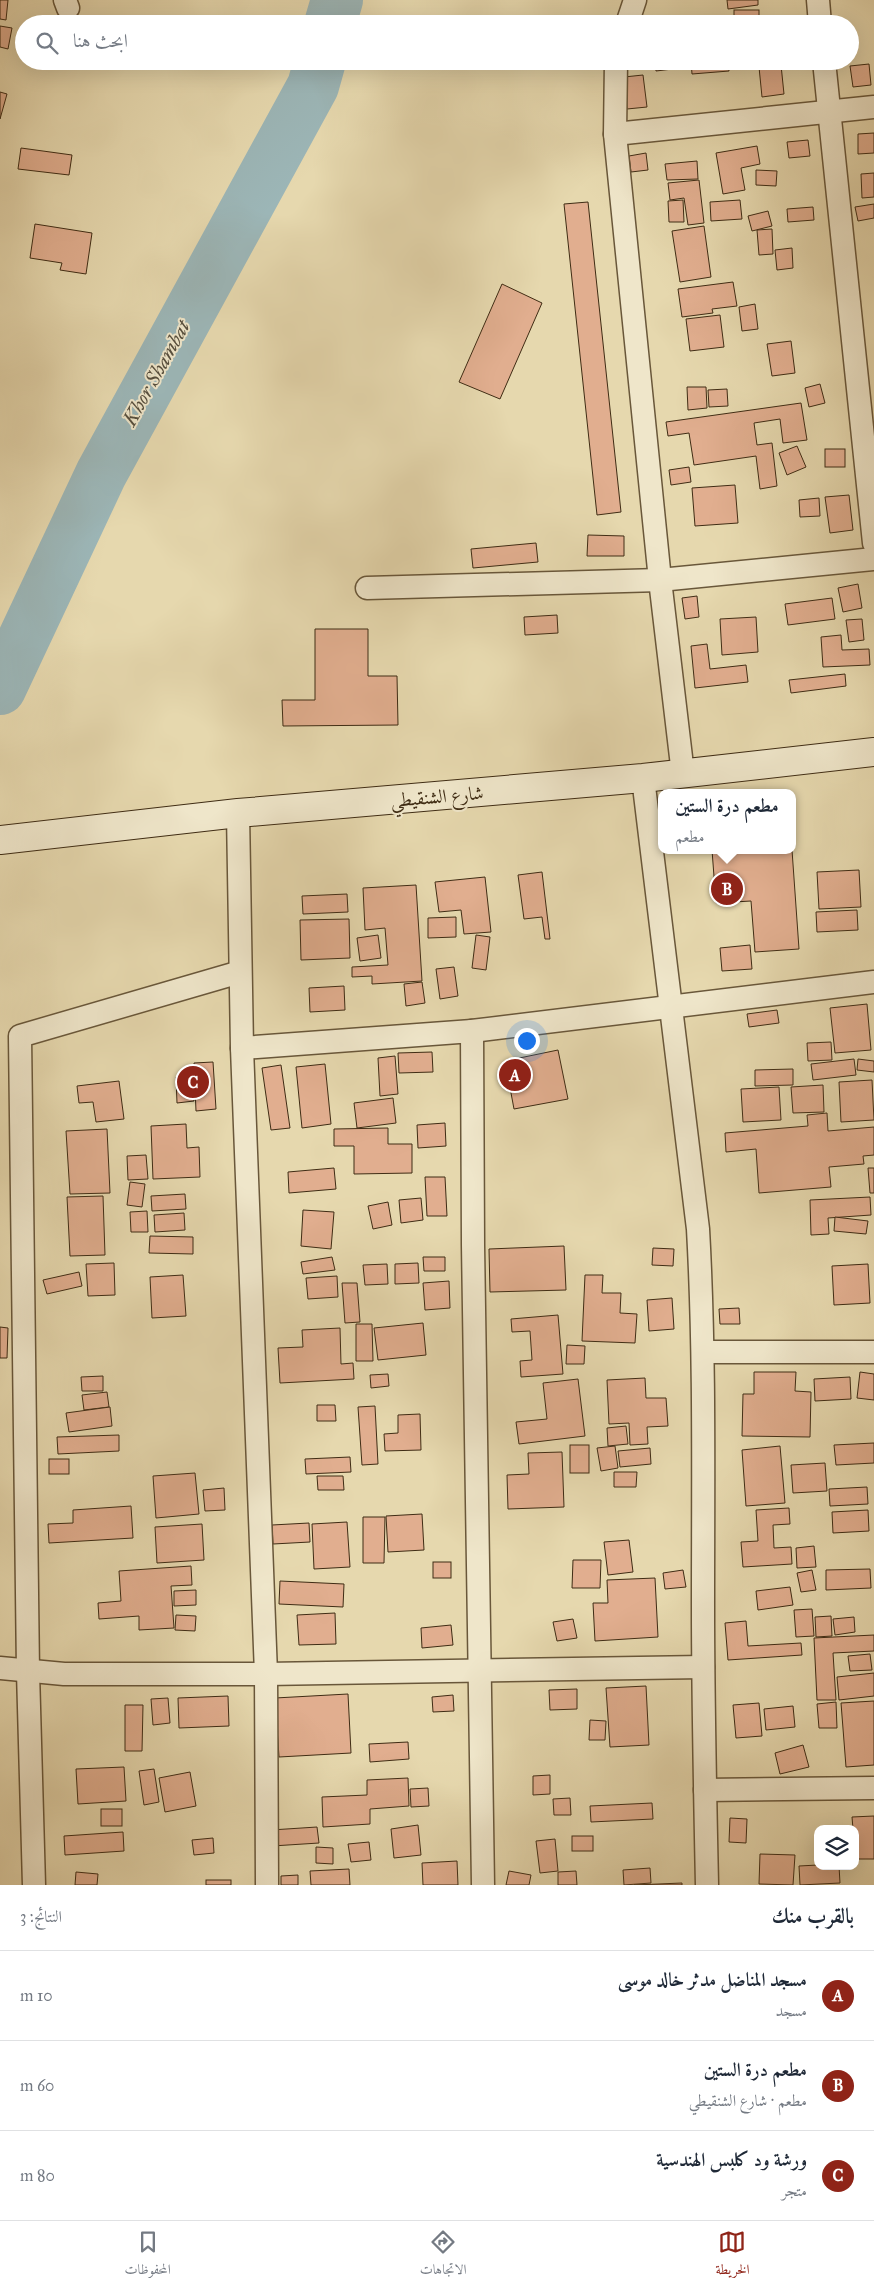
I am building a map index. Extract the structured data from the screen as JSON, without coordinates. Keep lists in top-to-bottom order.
{
  "streets": {
    "street": ["شارع الشنقيطي"]
  },
  "water": ["Khor Shambat"],
  "page": {
    "search": "ابحث هنا",
    "popup": ["مطعم درة الستين", "مطعم"],
    "pins": ["B", "A", "C"],
    "heading": ["بالقرب منك", "النتائج: 3"],
    "list": [
      {
        "mark": "A",
        "name": "مسجد المناضل مدثر خالد موسى",
        "note": "مسجد",
        "value": "10 m"
      },
      {
        "mark": "B",
        "name": "مطعم درة الستين",
        "note": "مطعم · شارع الشنقيطي",
        "value": "60 m"
      },
      {
        "mark": "C",
        "name": "ورشة ود كلبس الهندسية",
        "note": "متجر",
        "value": "80 m"
      }
    ],
    "nav": ["الخريطة", "الاتجاهات", "المحفوظات"]
  }
}
